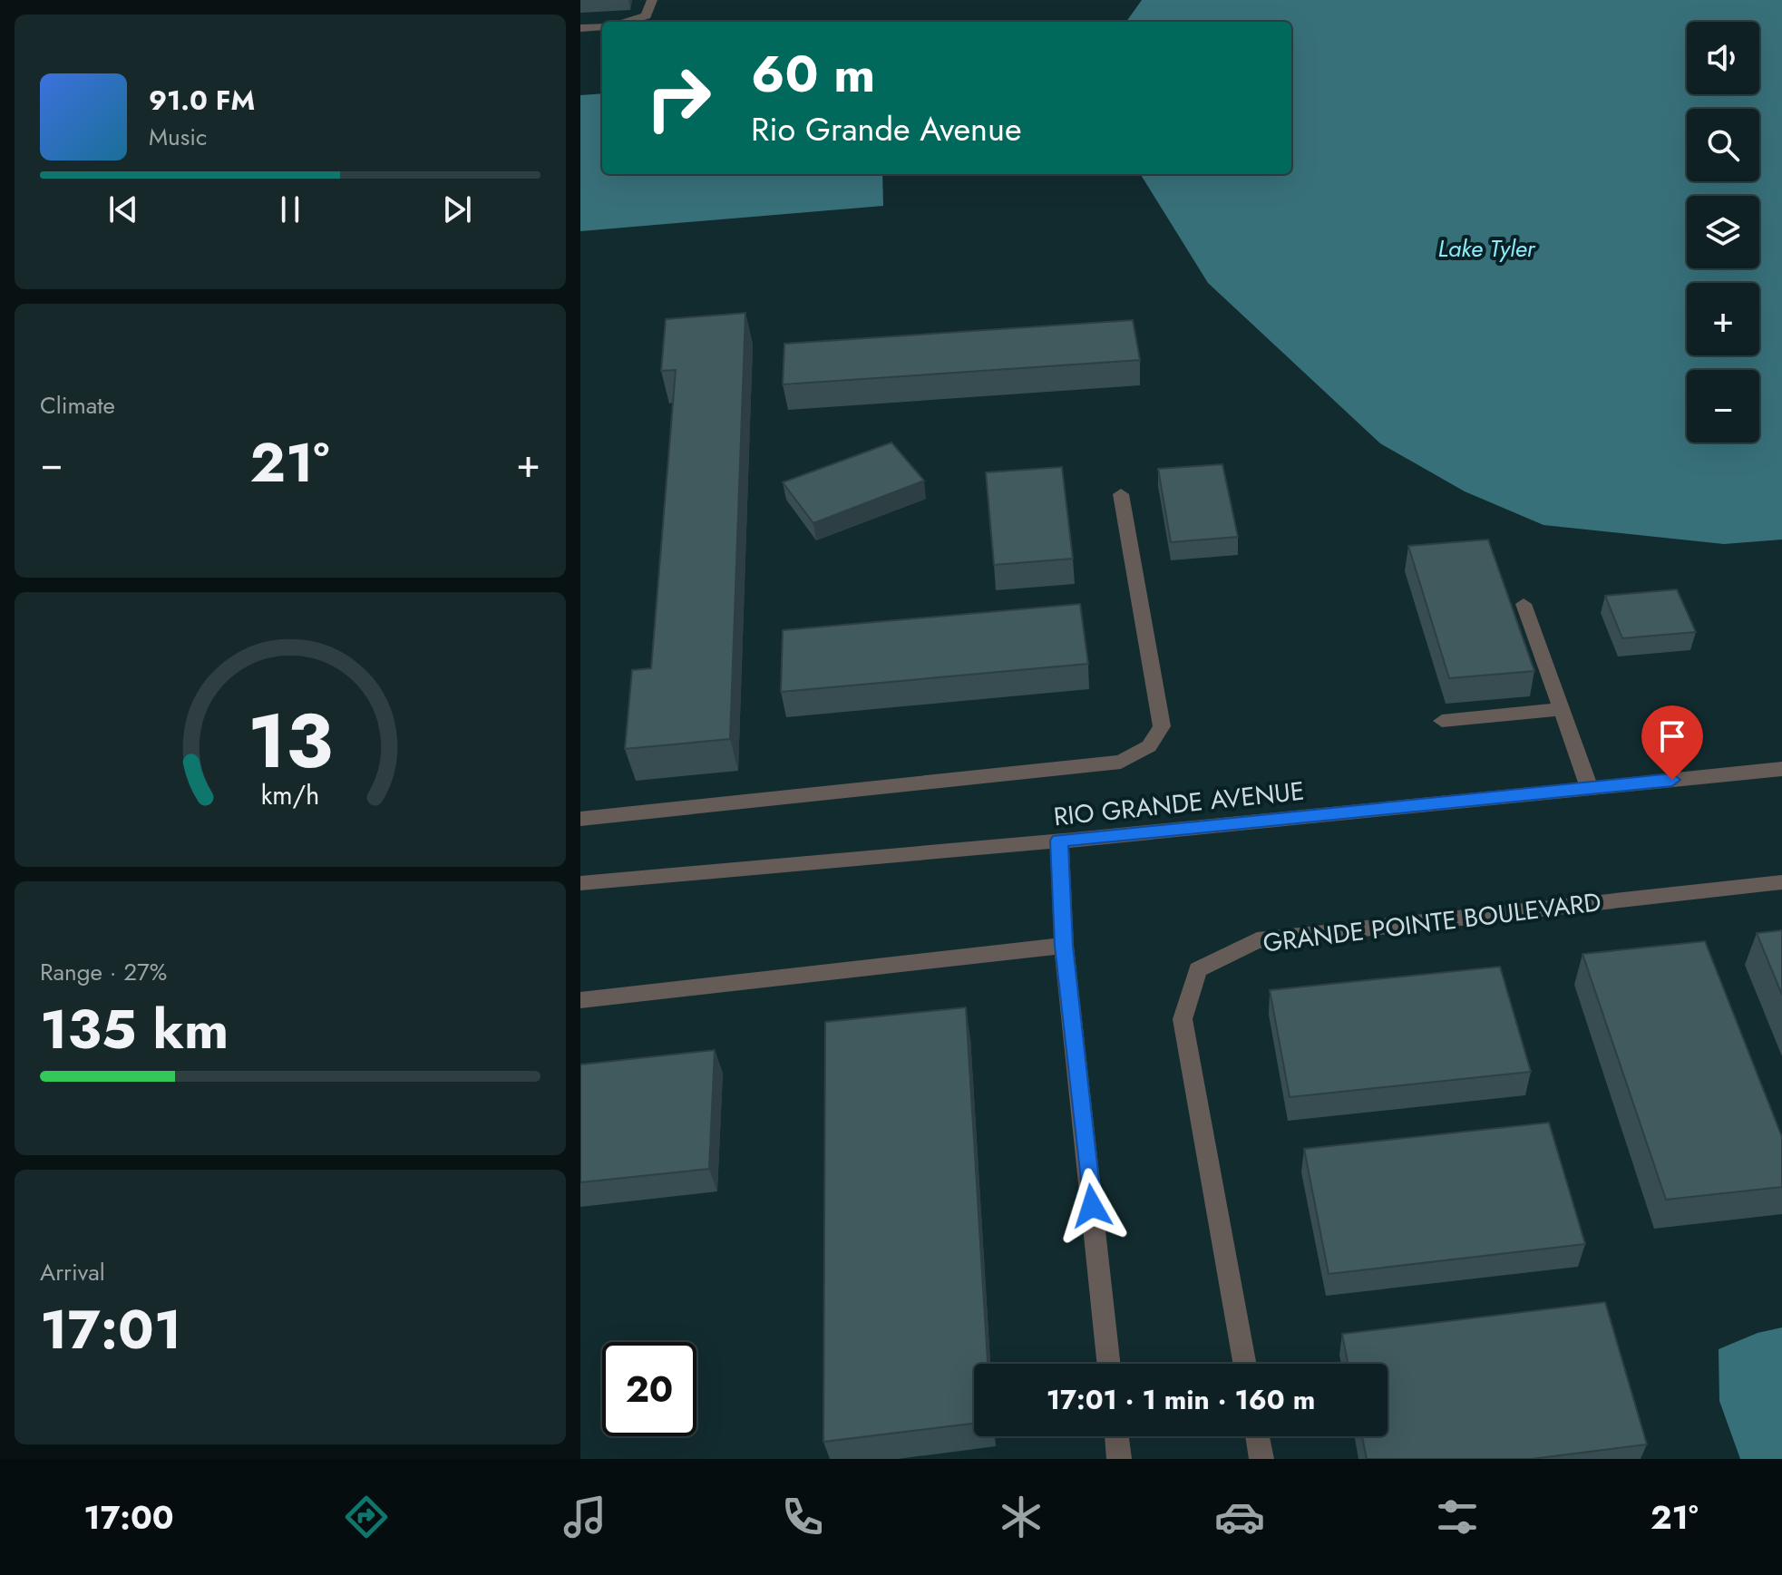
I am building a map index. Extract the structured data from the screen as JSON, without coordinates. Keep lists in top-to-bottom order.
{
  "streets": {
    "street": ["RIO GRANDE AVENUE", "GRANDE POINTE BOULEVARD"]
  },
  "water": ["Lake Tyler"],
  "page": {
    "map_buttons": ["+", "−"],
    "turn": ["60 m", "Rio Grande Avenue"],
    "song": ["91.0 FM", "Music"],
    "tile": [
      "Climate",
      ["Range · 27%", "135 km"],
      ["Arrival", "17:01"]
    ],
    "heat": ["−", "21°", "+"],
    "limit": "20",
    "trip": "17:01 · 1 min · 160 m",
    "tabs": ["17:00", "21°"],
    "gauge": ["13", "km/h"]
  }
}
